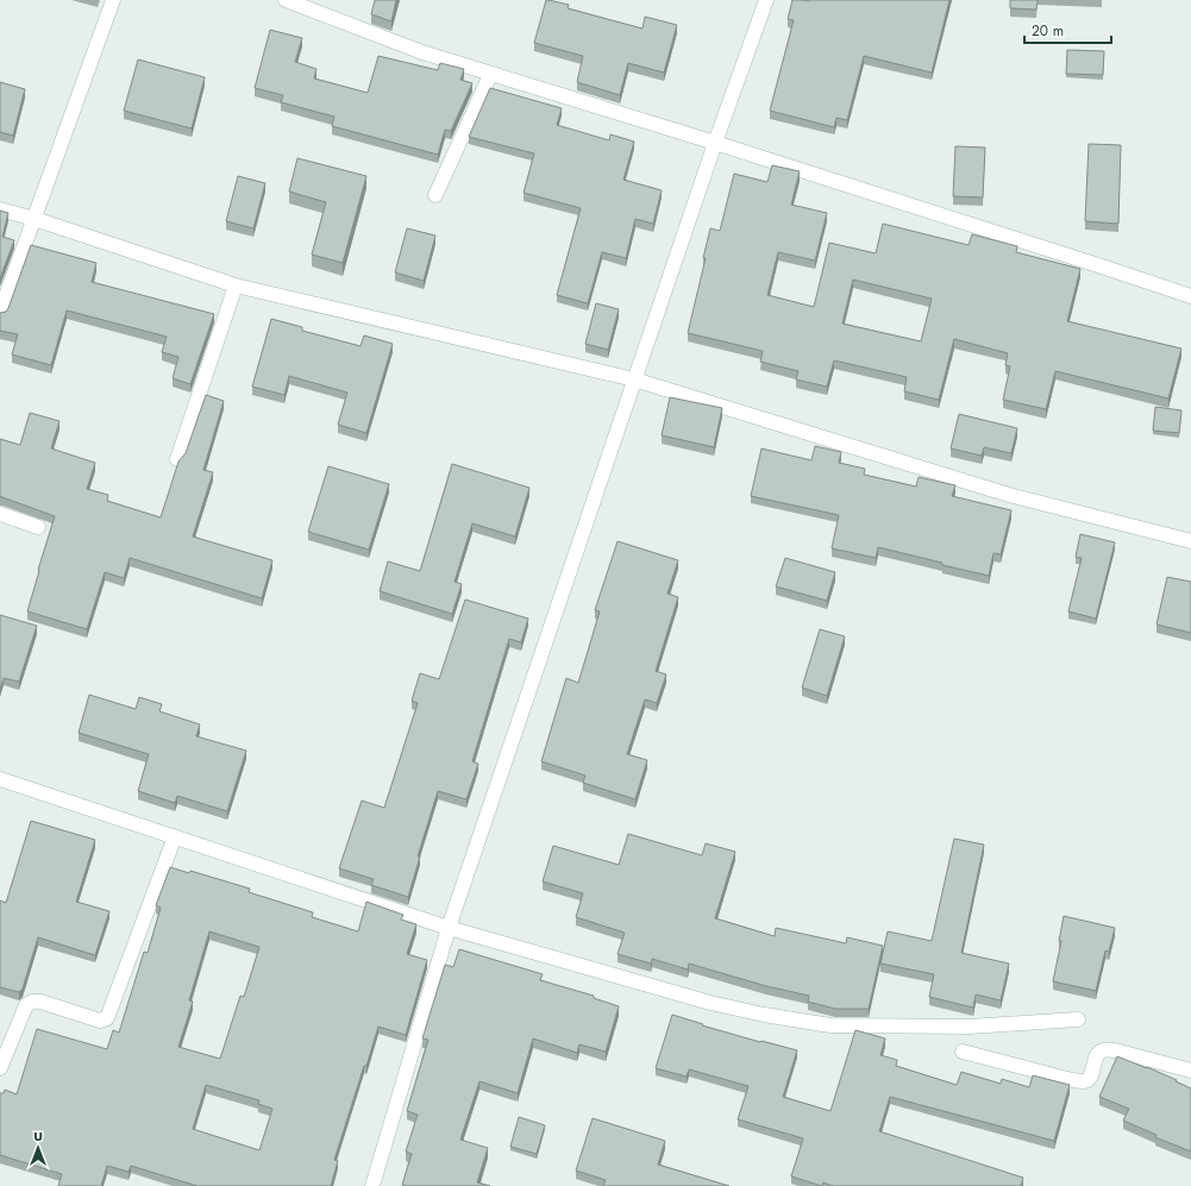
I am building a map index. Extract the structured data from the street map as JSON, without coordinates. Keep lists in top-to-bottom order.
{
  "scale_bar": "20 m",
  "north": "top"
}
